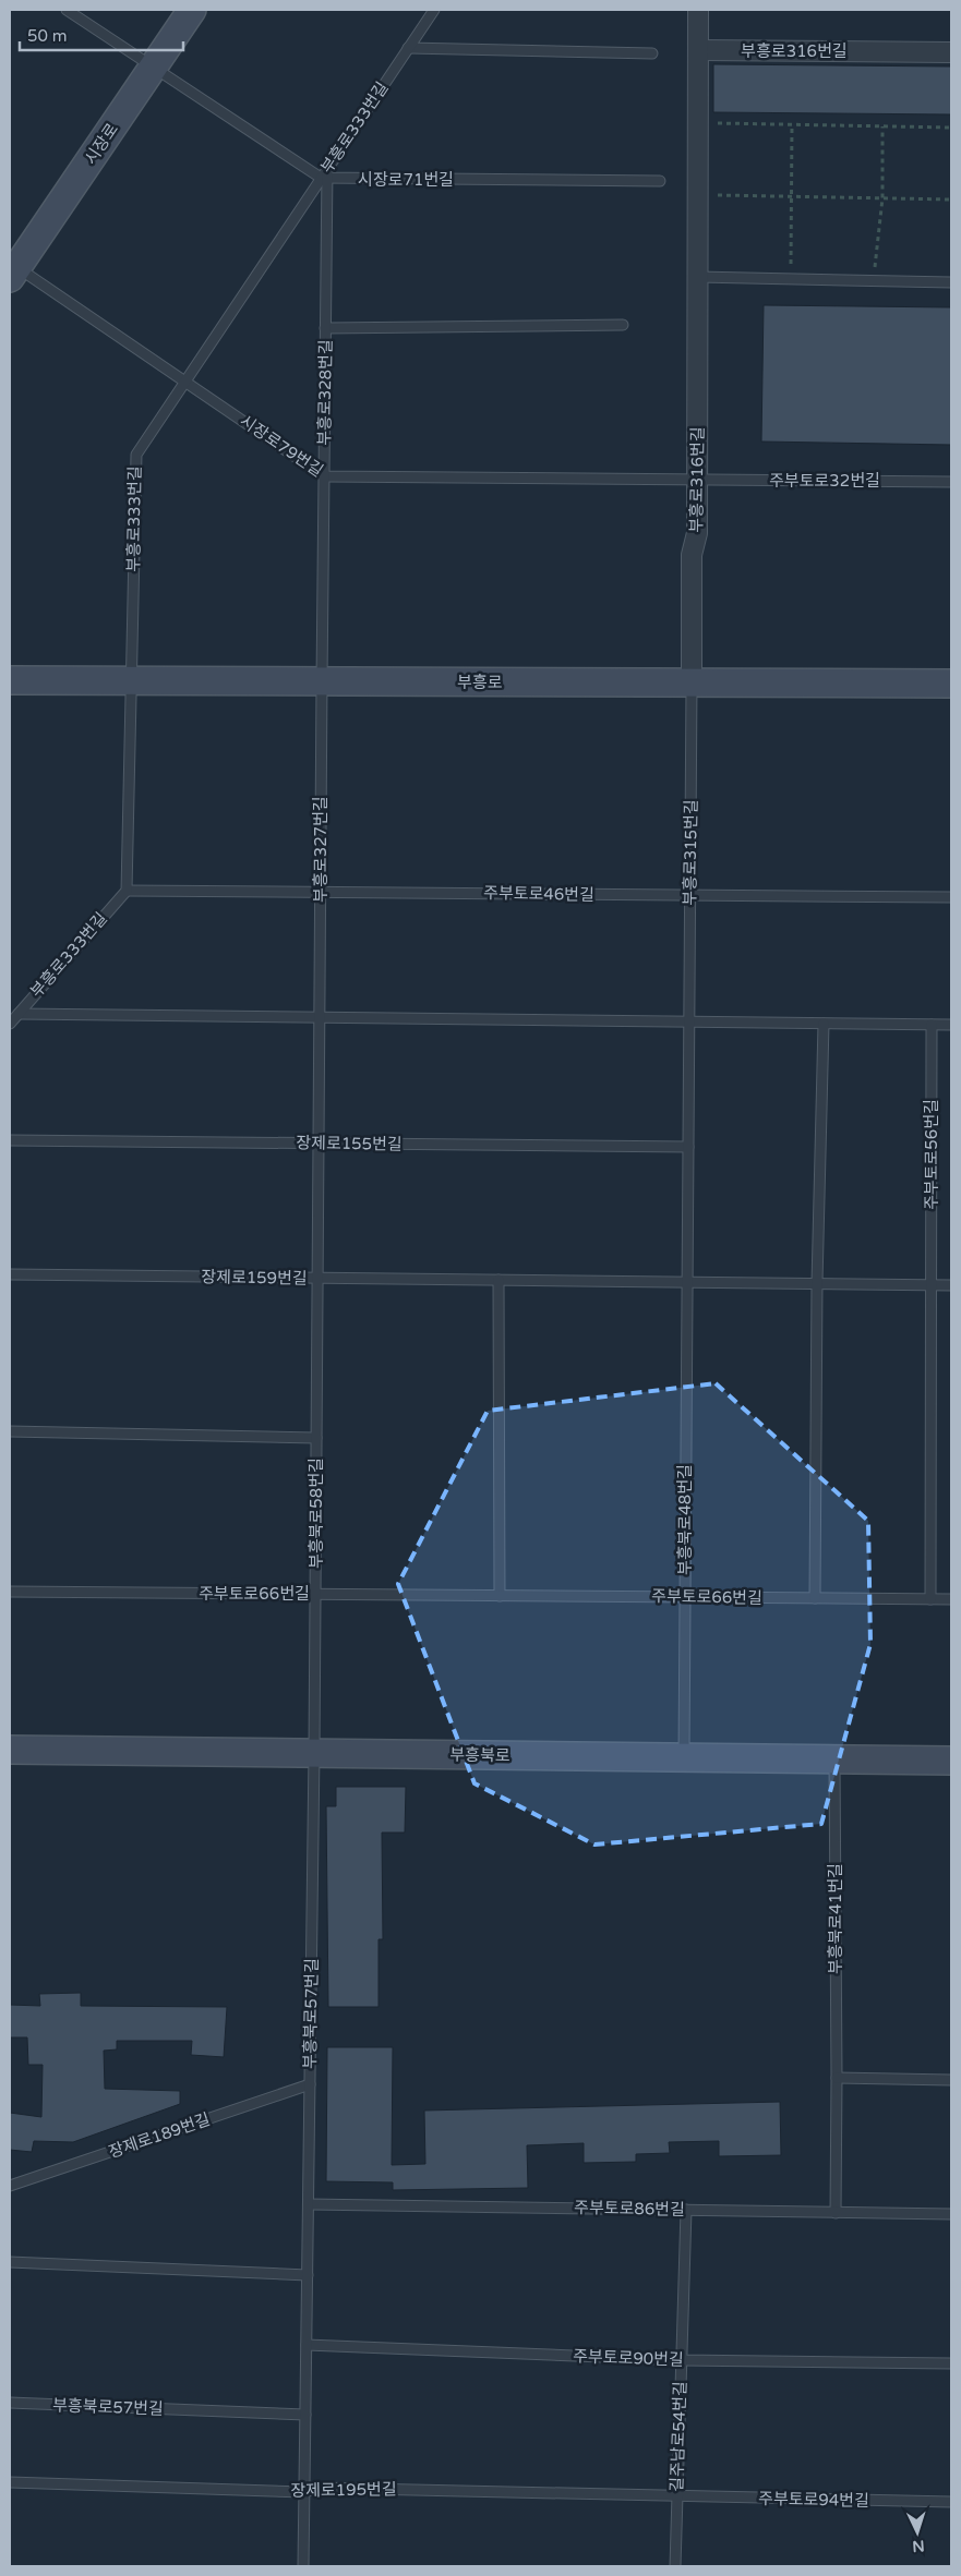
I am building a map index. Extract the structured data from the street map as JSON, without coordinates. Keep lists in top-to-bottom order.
{
  "streets": {
    "street": [
      "부흥로316번길",
      "시장로",
      "부흥로",
      "부흥북로"
    ],
    "lane": [
      "부흥로333번길",
      "시장로71번길",
      "부흥로328번길",
      "시장로79번길",
      "주부토로32번길",
      "부흥로327번길",
      "부흥로315번길",
      "주부토로46번길",
      "장제로155번길",
      "주부토로56번길",
      "장제로159번길",
      "부흥북로58번길",
      "부흥북로48번길",
      "주부토로66번길",
      "부흥북로41번길",
      "부흥북로57번길",
      "장제로189번길",
      "주부토로86번길",
      "주부토로90번길",
      "길주남로54번길",
      "장제로195번길",
      "주부토로94번길"
    ]
  },
  "crossings": [
    ["부흥로316번길", "시장로79번길"],
    ["부흥로316번길", "주부토로32번길"],
    ["부흥로316번길", "부흥로"],
    ["부흥로316번길", "부흥로315번길"],
    ["부흥로333번길", "시장로71번길"],
    ["부흥로333번길", "부흥로328번길"],
    ["부흥로333번길", "시장로79번길"],
    ["부흥로333번길", "부흥로"],
    ["부흥로333번길", "부흥로327번길"],
    ["부흥로333번길", "주부토로46번길"],
    ["시장로", "시장로79번길"],
    ["시장로71번길", "부흥로328번길"],
    ["부흥로328번길", "시장로79번길"],
    ["부흥로328번길", "부흥로"],
    ["부흥로328번길", "부흥로327번길"],
    ["시장로79번길", "주부토로32번길"],
    ["부흥로", "부흥로327번길"],
    ["부흥로", "부흥로315번길"],
    ["부흥로327번길", "주부토로46번길"],
    ["부흥로327번길", "장제로155번길"],
    ["부흥로327번길", "장제로159번길"],
    ["부흥로327번길", "부흥북로58번길"],
    ["부흥로315번길", "주부토로46번길"],
    ["부흥로315번길", "장제로155번길"],
    ["부흥로315번길", "장제로159번길"],
    ["부흥로315번길", "부흥북로48번길"],
    ["주부토로56번길", "주부토로66번길"],
    ["장제로159번길", "부흥북로58번길"],
    ["장제로159번길", "부흥북로48번길"],
    ["부흥북로58번길", "주부토로66번길"],
    ["부흥북로58번길", "부흥북로"],
    ["부흥북로58번길", "부흥북로57번길"],
    ["부흥북로48번길", "주부토로66번길"],
    ["부흥북로48번길", "부흥북로"],
    ["부흥북로", "부흥북로41번길"],
    ["부흥북로", "부흥북로57번길"],
    ["부흥북로41번길", "주부토로86번길"],
    ["부흥북로57번길", "장제로189번길"],
    ["부흥북로57번길", "주부토로86번길"],
    ["부흥북로57번길", "주부토로90번길"],
    ["부흥북로57번길", "장제로195번길"],
    ["주부토로86번길", "길주남로54번길"],
    ["주부토로90번길", "길주남로54번길"],
    ["길주남로54번길", "장제로195번길"],
    ["길주남로54번길", "주부토로94번길"],
    ["장제로195번길", "주부토로94번길"]
  ],
  "scale_bar": "50 m",
  "north": "bottom"
}
